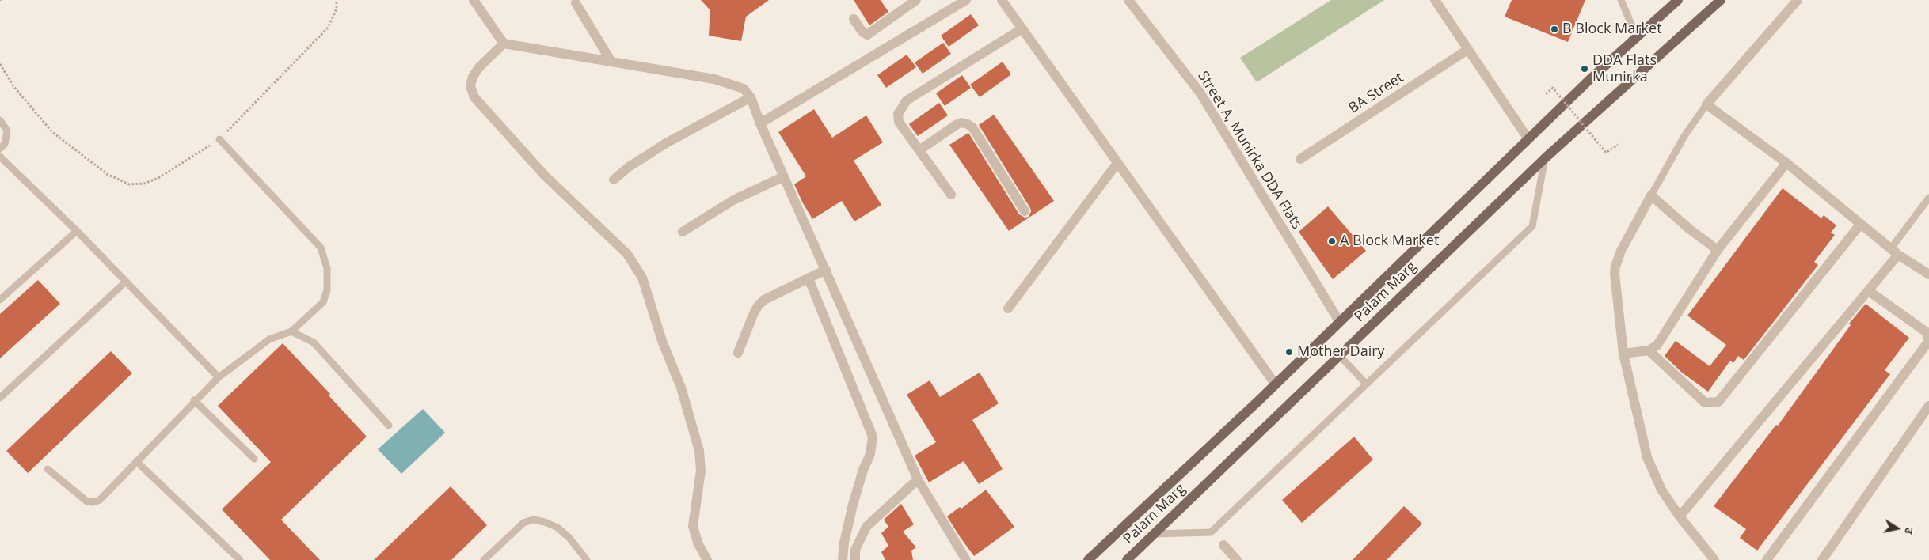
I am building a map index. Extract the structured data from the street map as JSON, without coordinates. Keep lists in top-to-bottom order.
{
  "streets": {
    "main road": ["Palam Marg"],
    "street": ["BA Street", "Street A, Munirka DDA Flats"]
  },
  "crossings": [
    ["Street A, Munirka DDA Flats", "Palam Marg"]
  ],
  "places": [
    "B Block Market",
    "DDA Flats Munirka",
    "A Block Market",
    "Mother Dairy"
  ],
  "north": "right"
}
